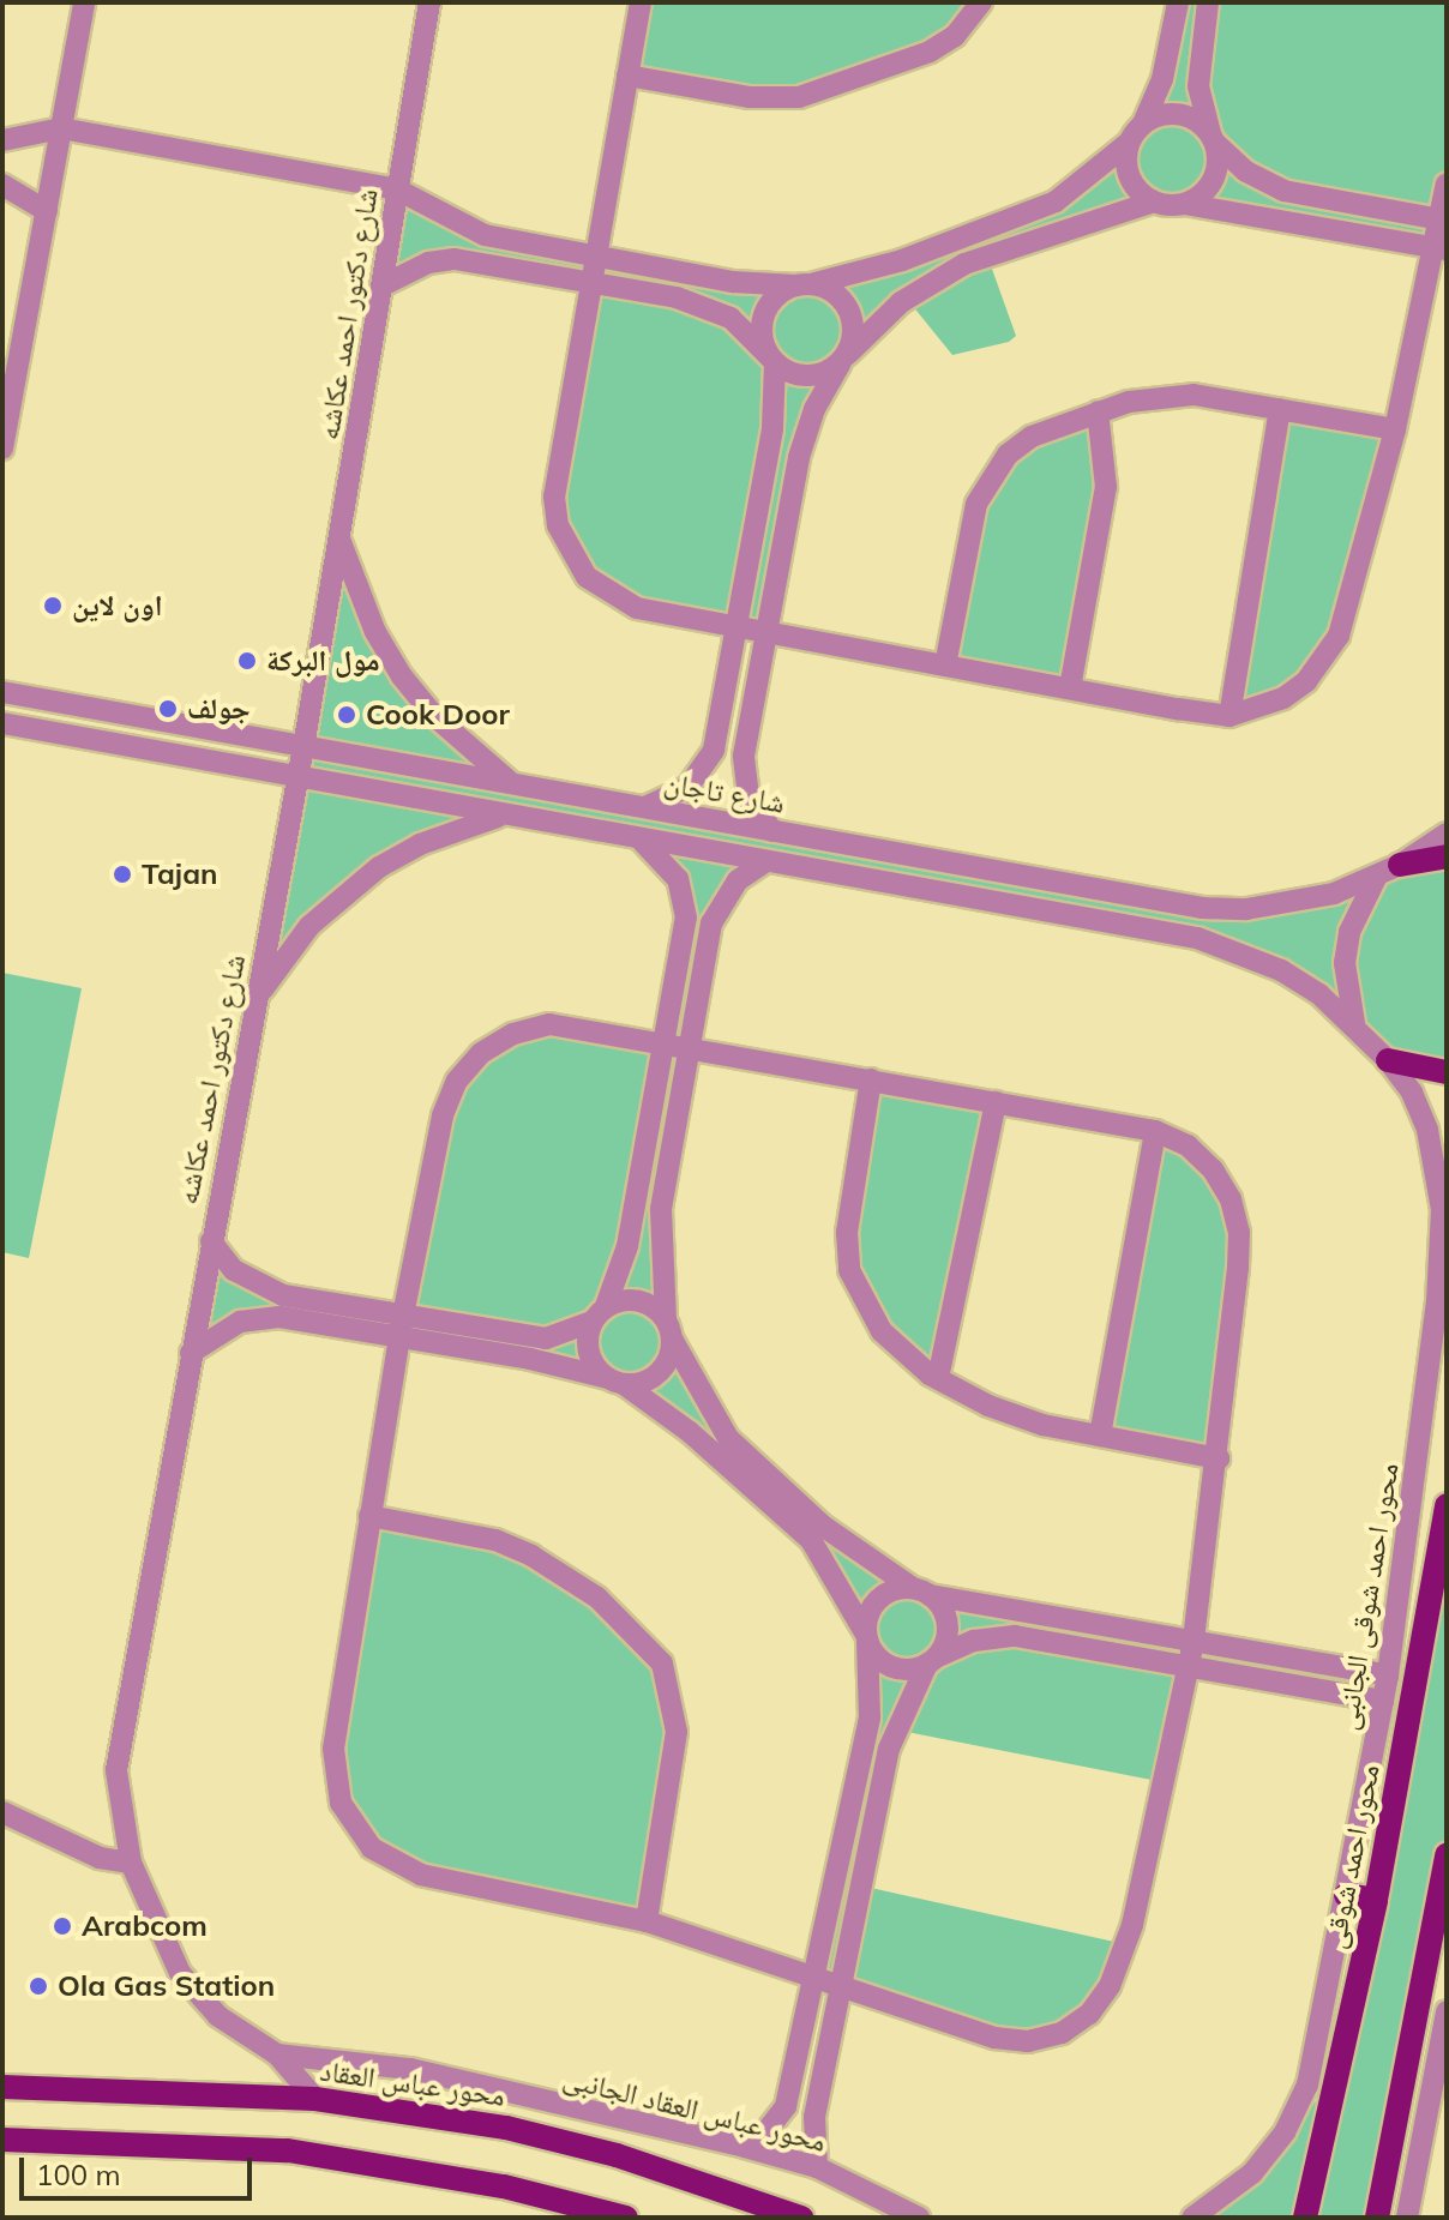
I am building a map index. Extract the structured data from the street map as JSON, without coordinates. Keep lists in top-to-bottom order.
{
  "streets": {
    "main road": ["محور احمد شوقى", "محور عباس العقاد"],
    "street": [
      "شارع دكتور احمد عكاشه",
      "شارع تاجان",
      "محور احمد شوقى الجانبى",
      "محور عباس العقاد الجانبى"
    ]
  },
  "crossings": [
    ["شارع دكتور احمد عكاشه", "شارع تاجان"],
    ["شارع دكتور احمد عكاشه", "محور عباس العقاد"],
    ["شارع دكتور احمد عكاشه", "محور عباس العقاد الجانبى"],
    ["شارع تاجان", "محور احمد شوقى الجانبى"]
  ],
  "places": [
    "اون لاين",
    "مول البركة",
    "جولف",
    "Cook Door",
    "Tajan",
    "Arabcom",
    "Ola Gas Station"
  ],
  "scale_bar": "100 m"
}
